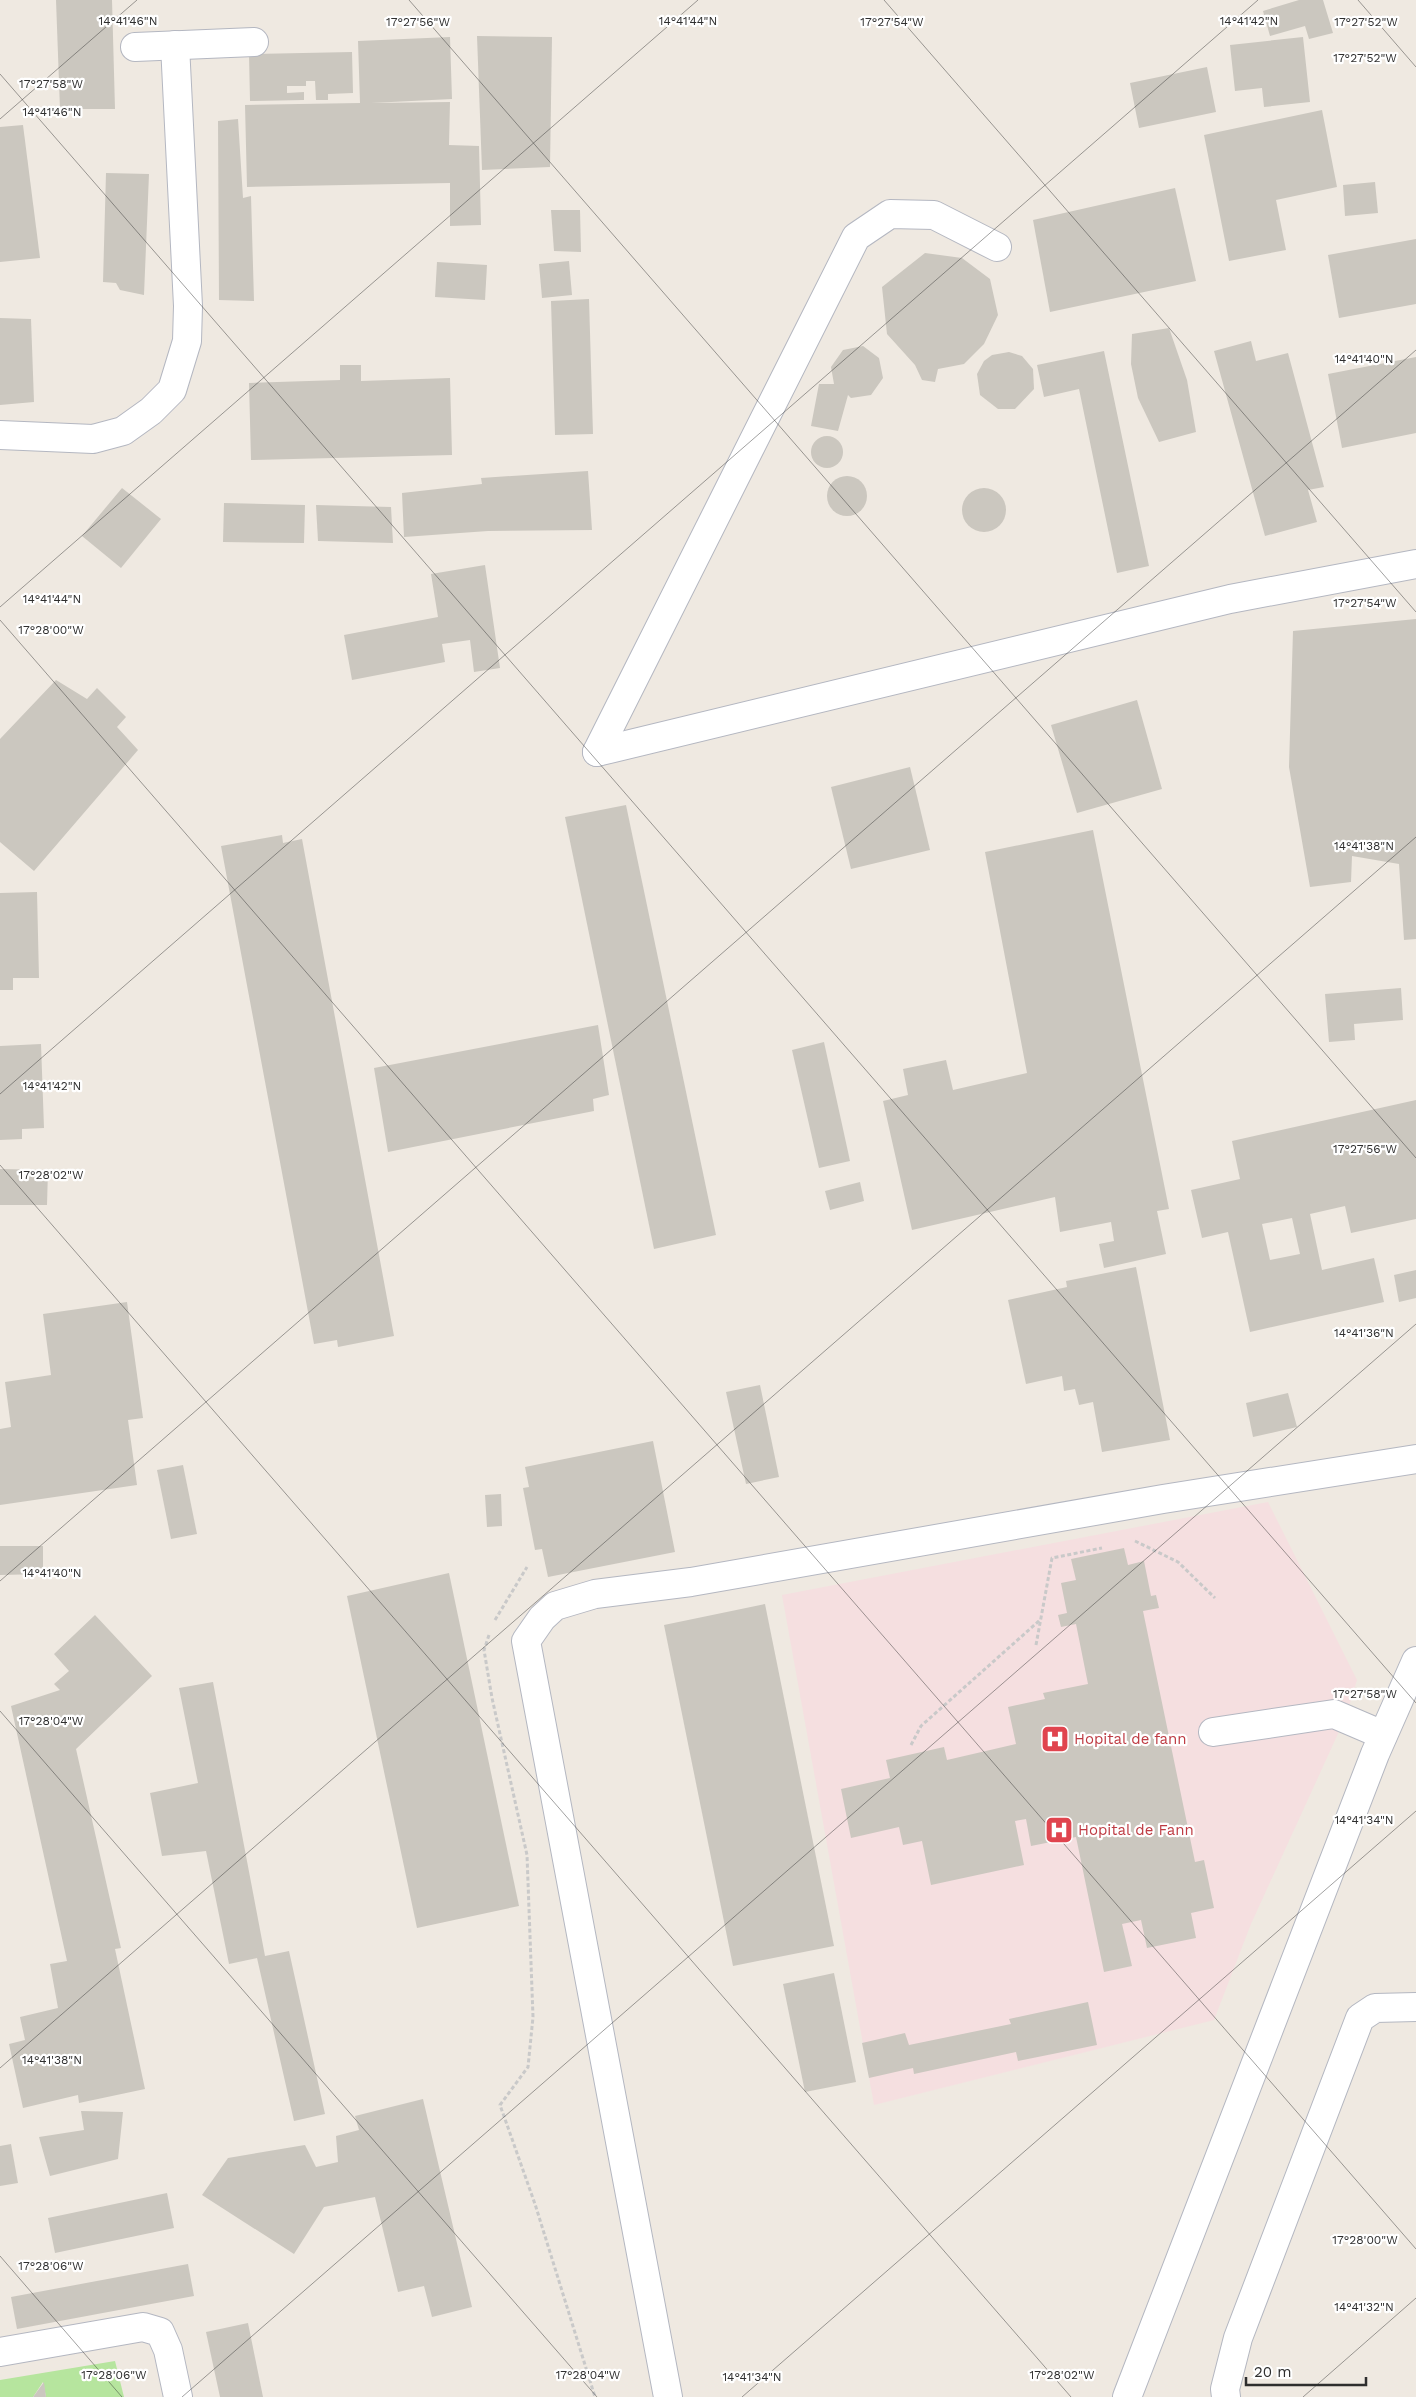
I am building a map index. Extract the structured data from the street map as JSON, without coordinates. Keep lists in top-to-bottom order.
{
  "places": {
    "hospital": ["Hopital de fann", "Hopital de Fann"]
  },
  "scale_bar": "20 m",
  "coordinates": [
    "14°41'46\"N",
    "14°41'44\"N",
    "14°41'42\"N",
    "17°27'54\"W",
    "17°27'56\"W",
    "17°27'52\"W",
    "17°27'58\"W",
    "14°41'40\"N",
    "17°28'00\"W",
    "14°41'38\"N",
    "17°28'02\"W",
    "14°41'36\"N",
    "17°28'04\"W",
    "14°41'34\"N",
    "17°28'06\"W",
    "14°41'32\"N"
  ]
}
